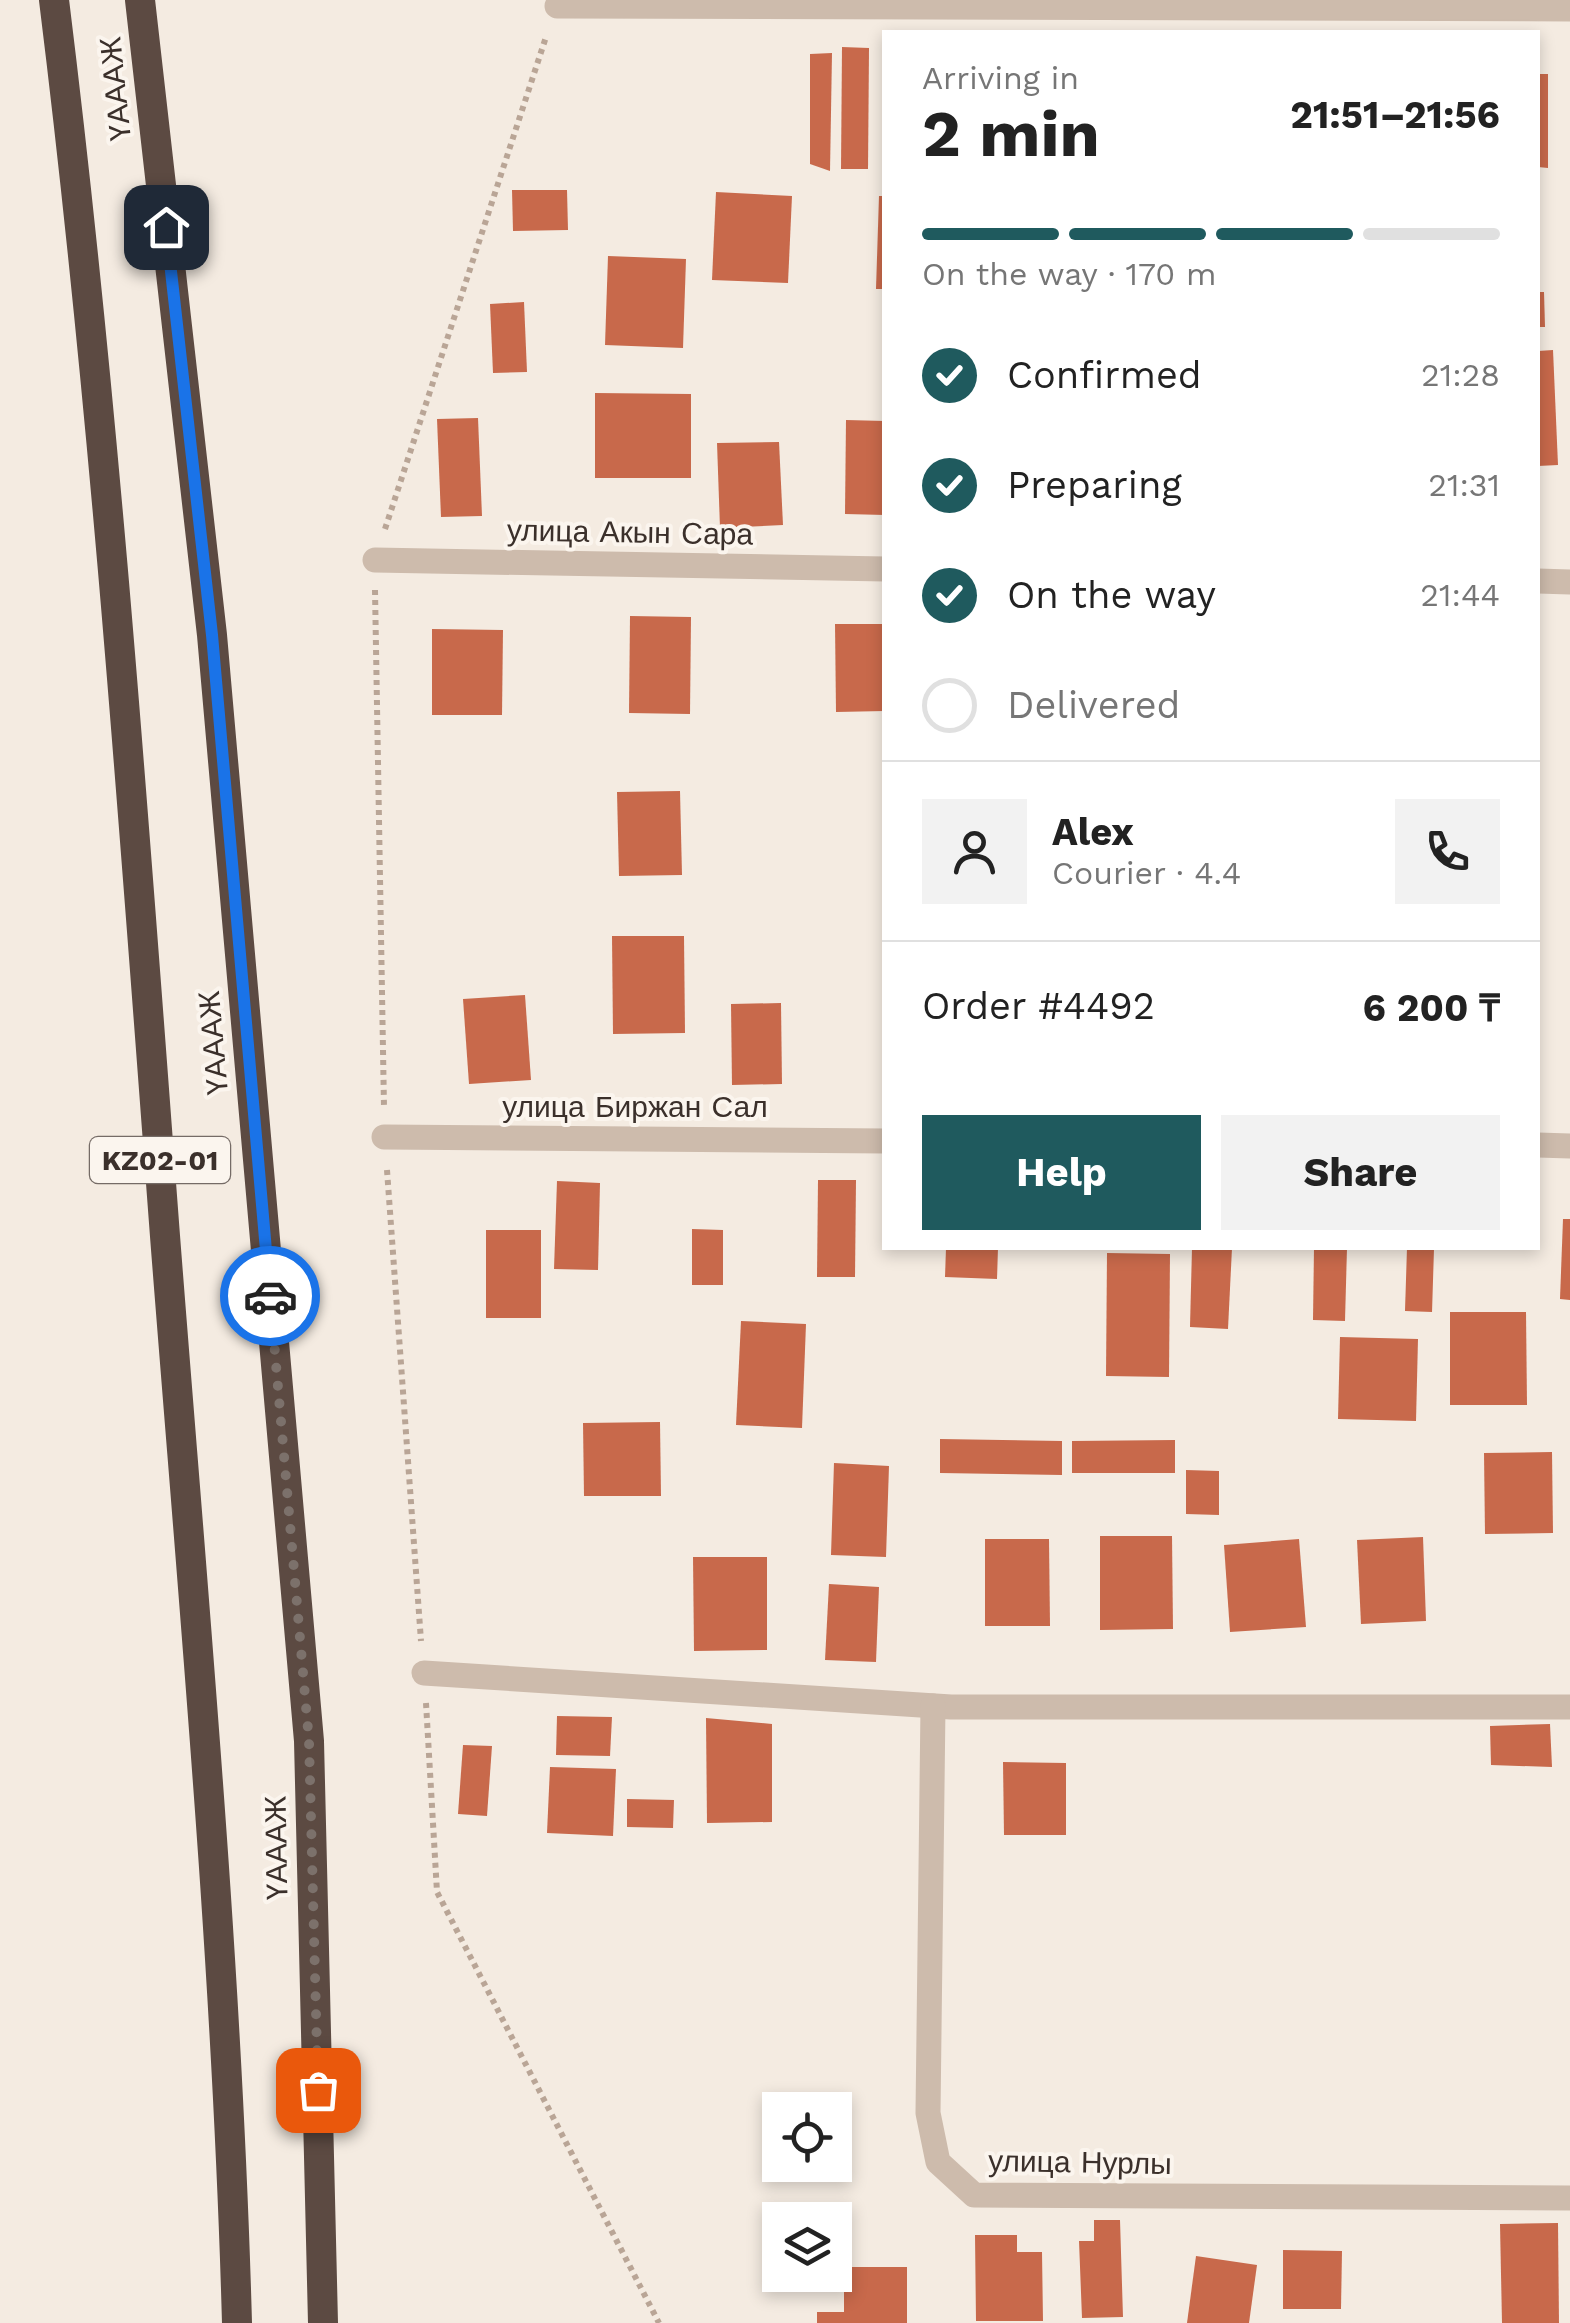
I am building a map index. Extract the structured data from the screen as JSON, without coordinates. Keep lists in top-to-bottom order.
{
  "streets": {
    "highway": ["ҮАААЖ", "KZ02-01"],
    "street": ["улица Акын Сара", "улица Биржан Сал", "улица Нурлы"]
  },
  "page": {
    "heading": ["2 min", "Arriving in", "21:51–21:56"],
    "panel": [
      "Alex",
      "Courier · 4.4",
      "Order #4492",
      "6 200 ₸"
    ],
    "bar": "On the way · 170 m",
    "list": [
      ["Confirmed", "21:28"],
      ["Preparing", "21:31"],
      ["On the way", "21:44"],
      "Delivered"
    ],
    "buttons": ["Help", "Share"]
  }
}
